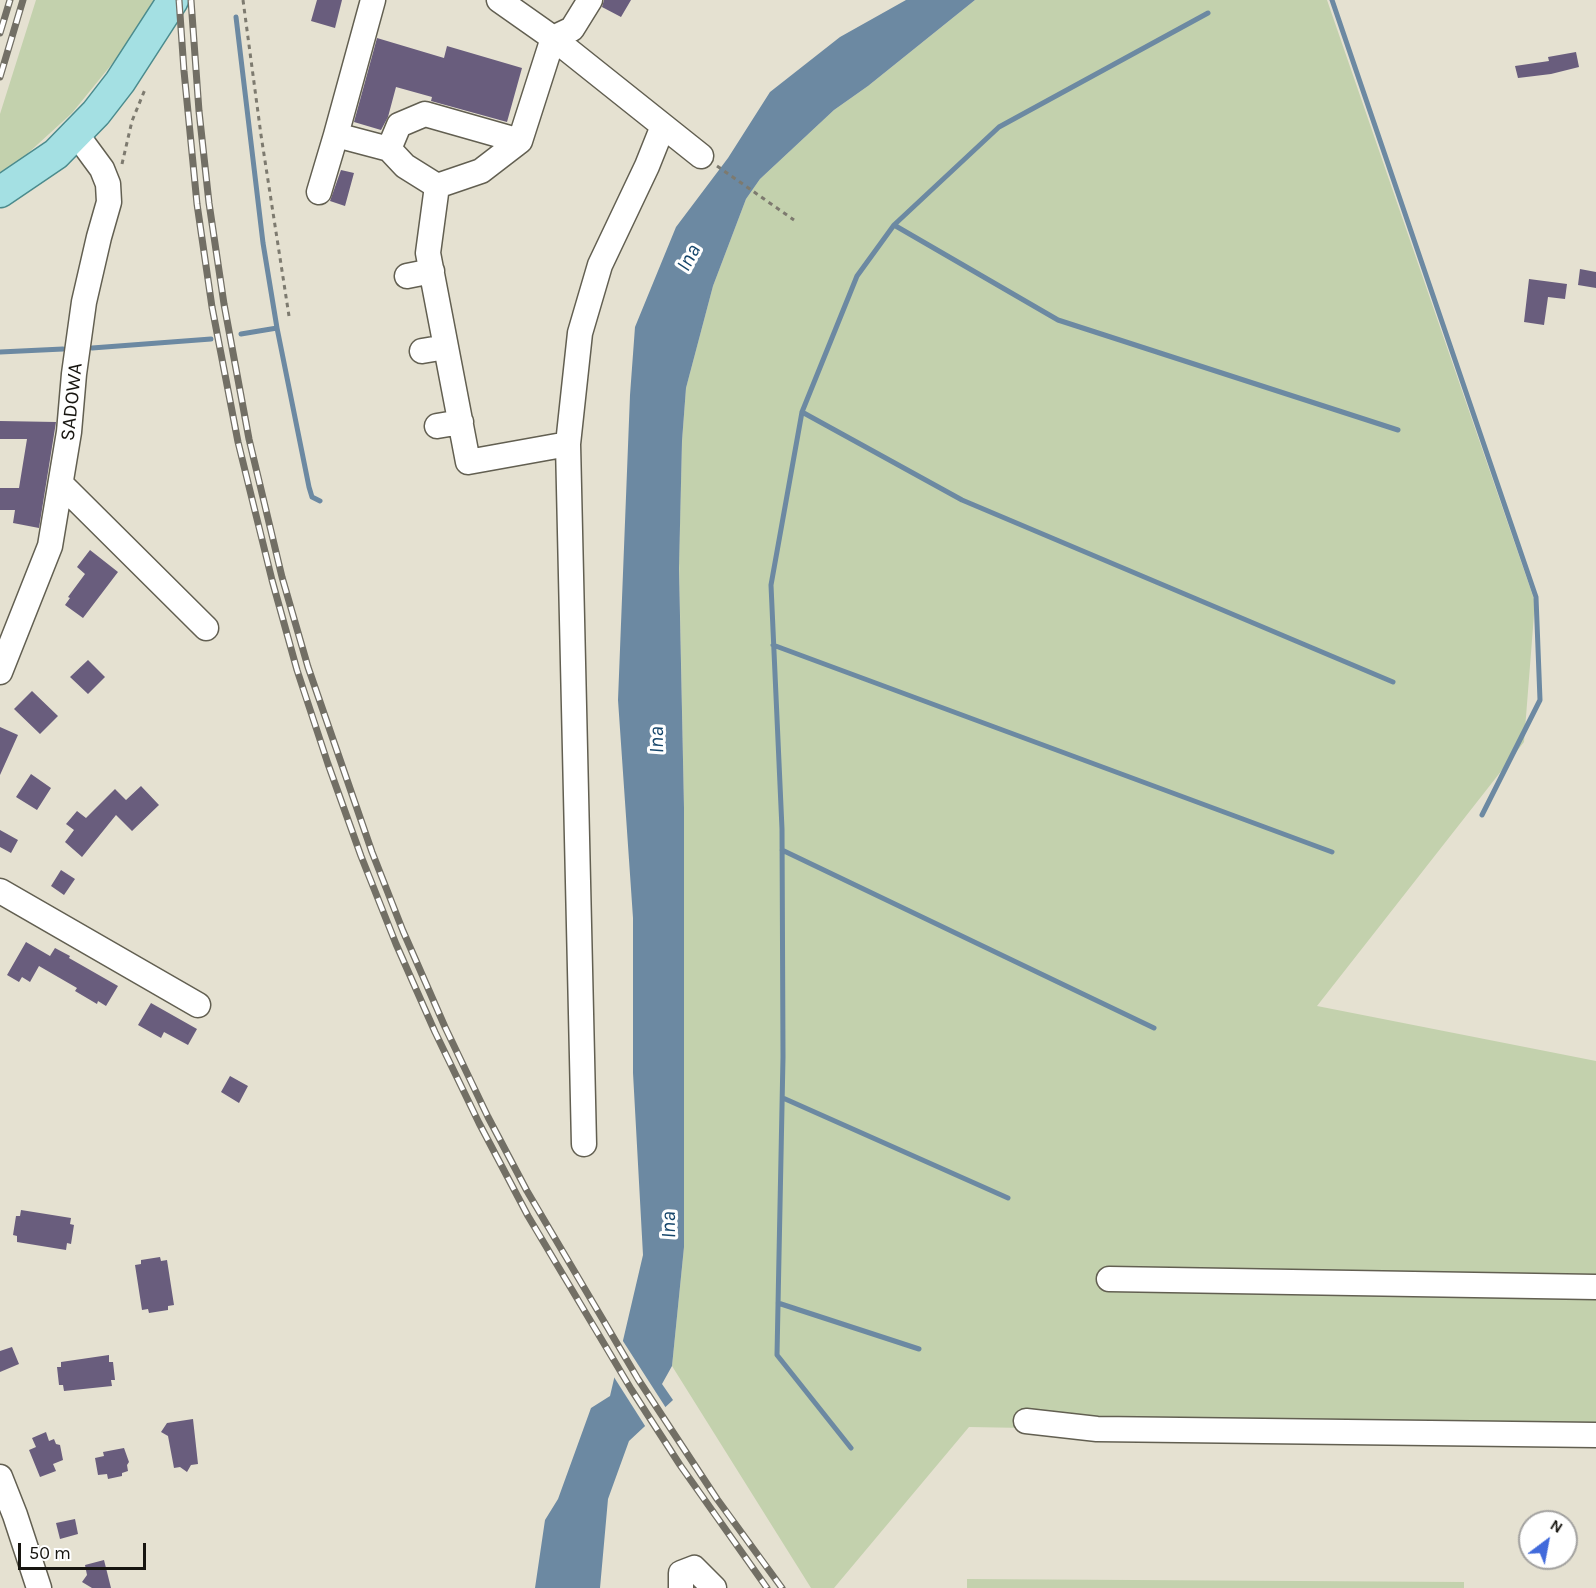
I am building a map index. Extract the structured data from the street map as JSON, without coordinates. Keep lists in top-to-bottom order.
{
  "streets": {
    "street": ["SADOWA"]
  },
  "water": ["Ina"],
  "scale_bar": "50 m",
  "north": "top right"
}
